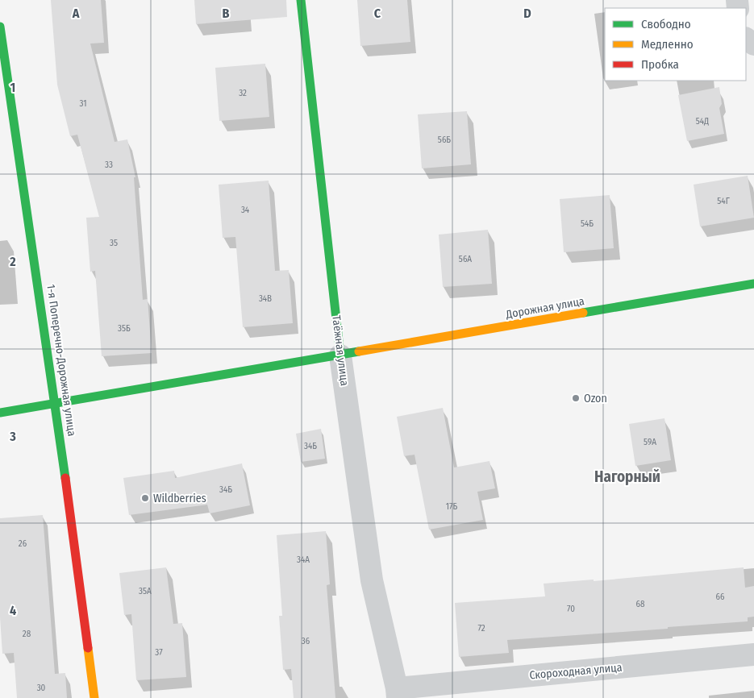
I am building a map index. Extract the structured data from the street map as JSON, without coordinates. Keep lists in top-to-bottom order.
{
  "streets": {
    "street": [
      "Дорожная улица",
      "Таёжная улица",
      "1-я Поперечно-Дорожная улица",
      "Скороходная улица"
    ]
  },
  "crossings": [
    ["Дорожная улица", "Таёжная улица"],
    ["Дорожная улица", "1-я Поперечно-Дорожная улица"],
    ["Таёжная улица", "Скороходная улица"]
  ],
  "districts": ["Нагорный"],
  "places": ["Ozon", "Wildberries"],
  "house_numbers": [
    "32",
    "31",
    "54Д",
    "56Б",
    "33",
    "54Г",
    "34",
    "54Б",
    "35",
    "56А",
    "34В",
    "35Б",
    "59А",
    "34Б",
    "34Б",
    "17Б",
    "26",
    "34А",
    "35А",
    "66",
    "68",
    "70",
    "72",
    "28",
    "36",
    "37",
    "30"
  ],
  "legend": ["Свободно", "Медленно", "Пробка"],
  "grid": {
    "columns": [
      "A",
      "B",
      "C",
      "D"
    ],
    "rows": [
      "1",
      "2",
      "3",
      "4"
    ]
  }
}
